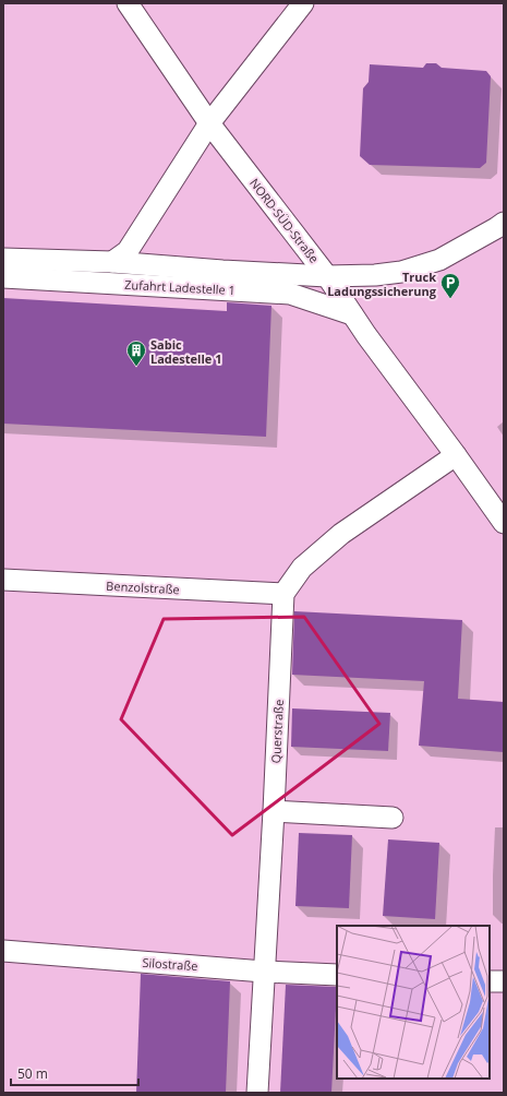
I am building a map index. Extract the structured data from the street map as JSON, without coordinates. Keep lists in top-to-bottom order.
{
  "streets": {
    "lane": [
      "NORD-SÜD-Straße",
      "Zufahrt Ladestelle 1",
      "Benzolstraße",
      "Querstraße",
      "Silostraße"
    ]
  },
  "crossings": [
    ["NORD-SÜD-Straße", "Zufahrt Ladestelle 1"],
    ["Benzolstraße", "Querstraße"],
    ["Querstraße", "Silostraße"]
  ],
  "places": {
    "parking": ["Truck Ladungssicherung"],
    "building": ["Sabic Ladestelle 1"]
  },
  "scale_bar": "50 m"
}
